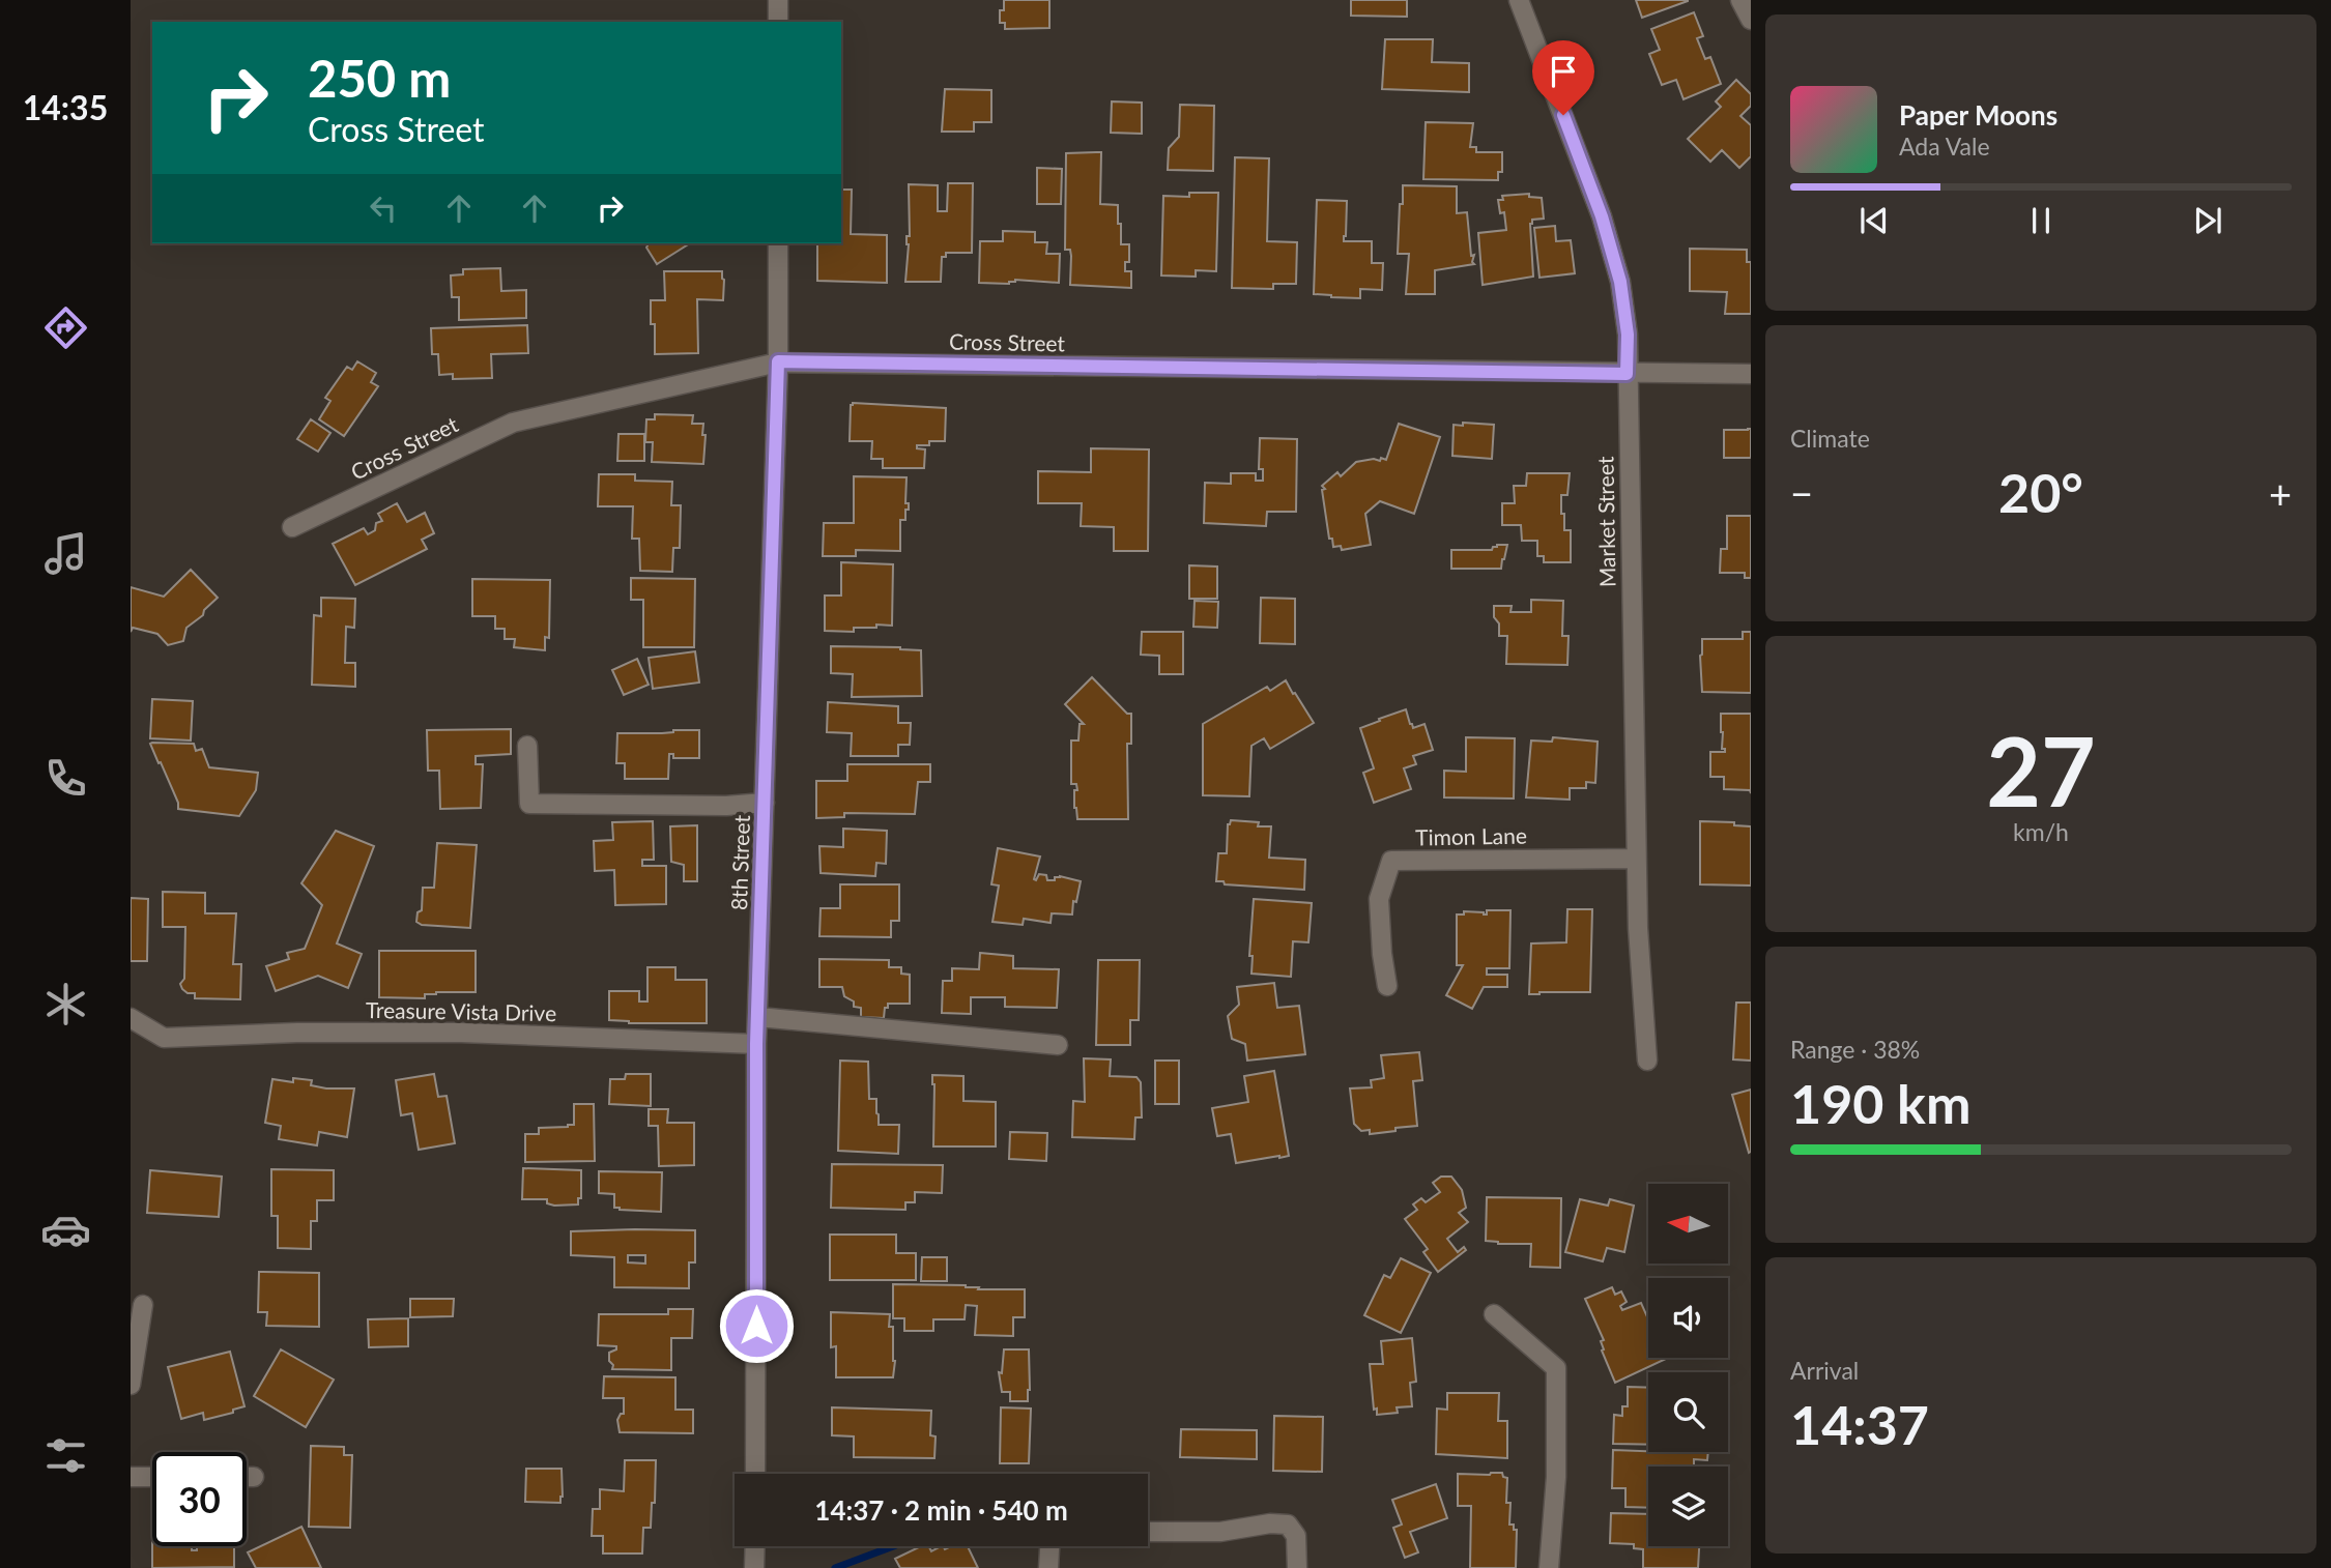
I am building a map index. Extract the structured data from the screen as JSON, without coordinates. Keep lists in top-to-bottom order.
{
  "streets": {
    "street": [
      "Cross Street",
      "Market Street",
      "Timon Lane",
      "8th Street",
      "Treasure Vista Drive"
    ]
  },
  "crossings": [
    ["Cross Street", "Market Street"],
    ["Cross Street", "8th Street"],
    ["Market Street", "Timon Lane"],
    ["8th Street", "Treasure Vista Drive"]
  ],
  "north": "left",
  "page": {
    "tabs": "14:35",
    "turn": ["250 m", "Cross Street"],
    "song": ["Paper Moons", "Ada Vale"],
    "tile": [
      "Climate",
      ["27", "km/h"],
      ["Range · 38%", "190 km"],
      ["Arrival", "14:37"]
    ],
    "heat": ["−", "20°", "+"],
    "limit": "30",
    "trip": "14:37 · 2 min · 540 m"
  }
}
